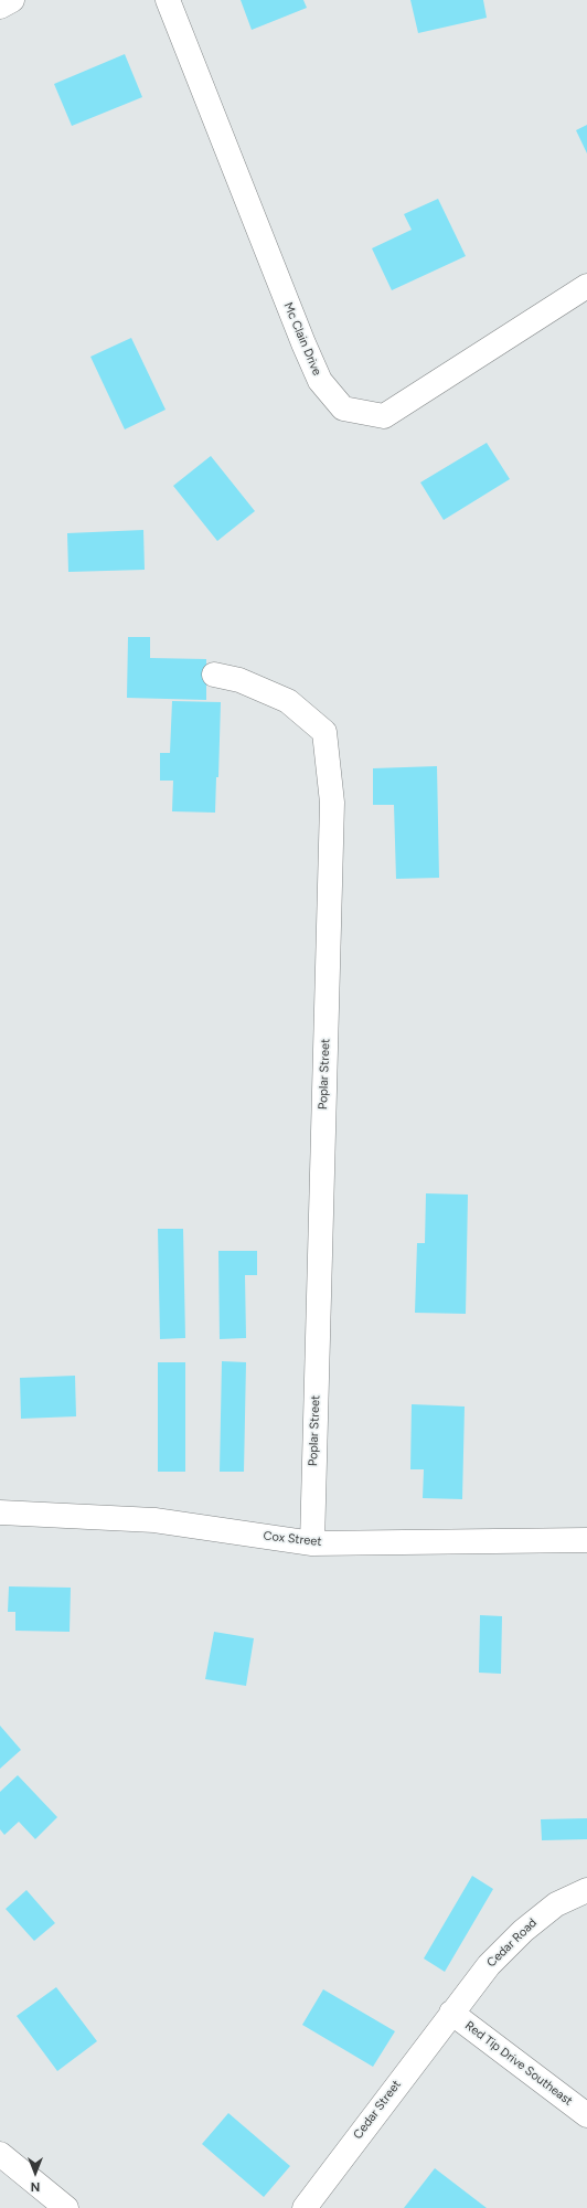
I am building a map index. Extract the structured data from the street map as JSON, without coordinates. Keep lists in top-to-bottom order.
{
  "streets": {
    "street": [
      "Mc Clain Drive",
      "Poplar Street",
      "Cox Street",
      "Cedar Road",
      "Red Tip Drive Southeast",
      "Cedar Street"
    ]
  },
  "crossings": [
    ["Poplar Street", "Cox Street"],
    ["Cedar Road", "Red Tip Drive Southeast"],
    ["Cedar Road", "Cedar Street"],
    ["Red Tip Drive Southeast", "Cedar Street"]
  ],
  "north": "bottom"
}
